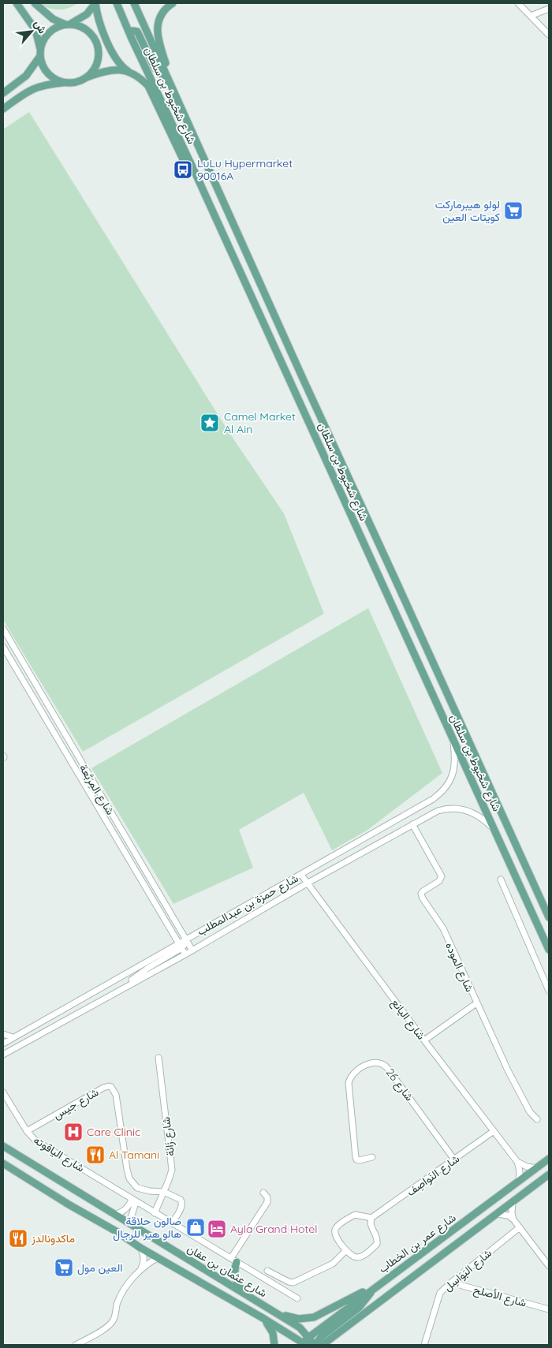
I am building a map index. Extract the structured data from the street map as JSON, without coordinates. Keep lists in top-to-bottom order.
{
  "streets": {
    "main road": ["شارع شخبوط بن سلطان", "شارع عمر بن الخطاب", "شارع عثمان بن عفان"],
    "street": [
      "شارع المِرَبَّعة",
      "شارع حمزة بن عبدالمطلب",
      "شارع الموده",
      "شارع اليانع",
      "شارع 26",
      "شارع جيس",
      "شارع زَانَة",
      "شارع الياقوته",
      "شارع النَواصِف",
      "شارع البَوَاسِل",
      "شارع الأصلح"
    ]
  },
  "crossings": [
    ["شارع شخبوط بن سلطان", "شارع حمزة بن عبدالمطلب"],
    ["شارع المِرَبَّعة", "شارع حمزة بن عبدالمطلب"],
    ["شارع حمزة بن عبدالمطلب", "شارع الموده"],
    ["شارع حمزة بن عبدالمطلب", "شارع اليانع"],
    ["شارع اليانع", "شارع النَواصِف"],
    ["شارع 26", "شارع النَواصِف"],
    ["شارع جيس", "شارع زَانَة"],
    ["شارع جيس", "شارع الياقوته"],
    ["شارع زَانَة", "شارع الياقوته"],
    ["شارع عمر بن الخطاب", "شارع عثمان بن عفان"],
    ["شارع البَوَاسِل", "شارع الأصلح"]
  ],
  "places": {
    "bus stop": ["LuLu Hypermarket 90016A"],
    "supermarket": ["لولو هيبرماركت كويتات العين", "العين مول"],
    "place": ["Camel Market Al Ain"],
    "hospital": ["Care Clinic"],
    "restaurant": ["Al Tamani", "ماكدونالدز"],
    "shop": ["صالون حلاقة هالو هير للرجال"],
    "hotel": ["Ayla Grand Hotel"]
  },
  "north": "top right"
}
